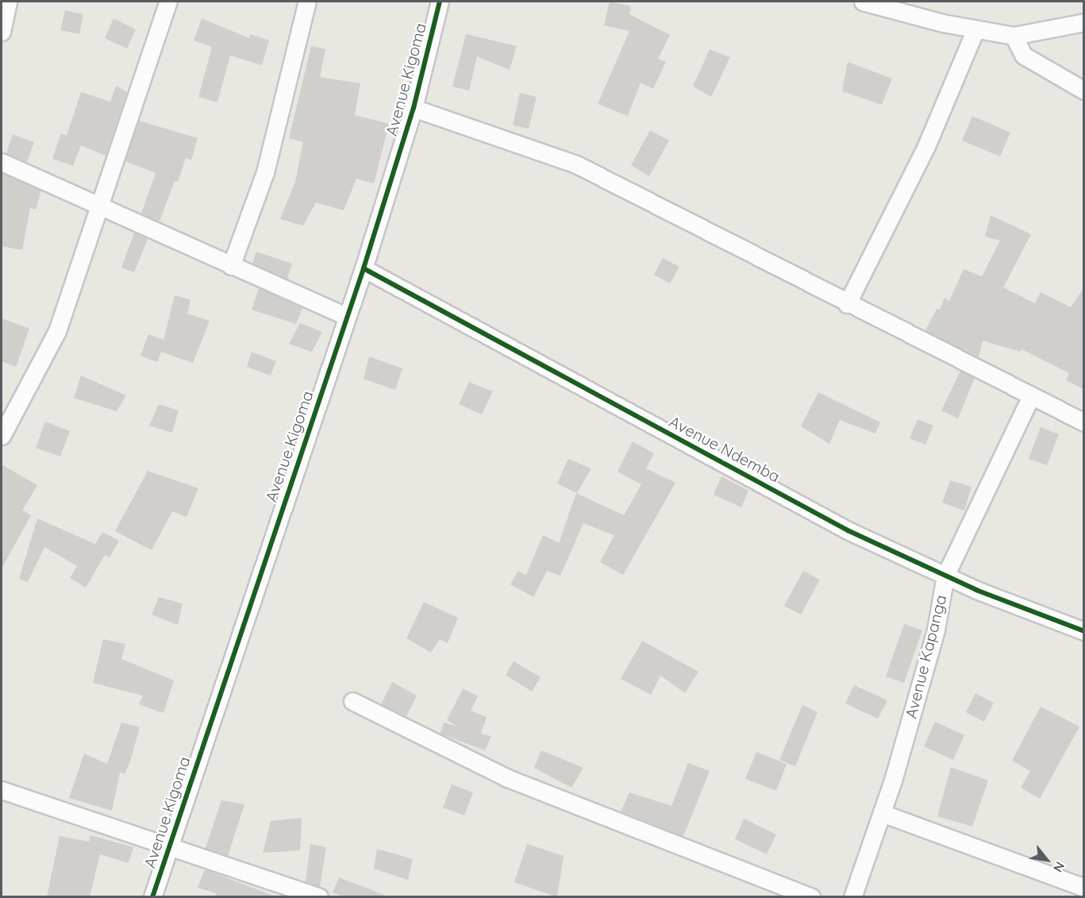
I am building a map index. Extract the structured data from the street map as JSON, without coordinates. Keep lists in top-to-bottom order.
{
  "streets": {
    "street": ["Avenue Kigoma", "Avenue Ndemba", "Avenue Kapanga"]
  },
  "crossings": [
    ["Avenue Kigoma", "Avenue Ndemba"],
    ["Avenue Ndemba", "Avenue Kapanga"]
  ],
  "north": "bottom right"
}
